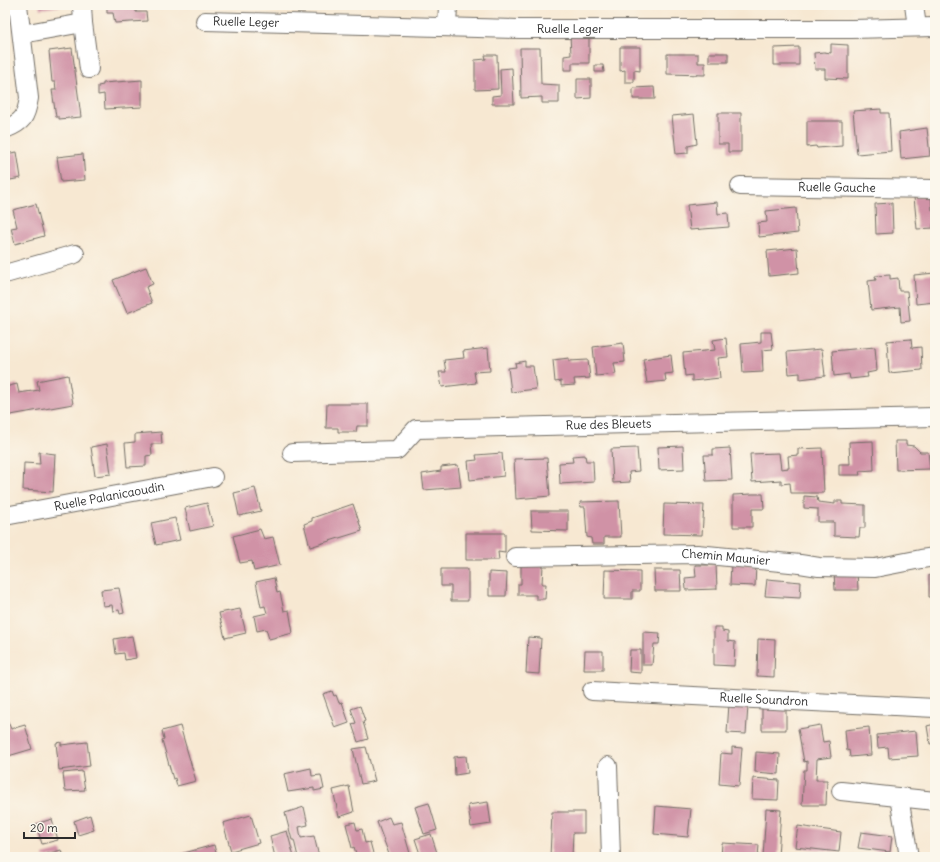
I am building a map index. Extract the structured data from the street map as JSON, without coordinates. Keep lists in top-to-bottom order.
{
  "streets": {
    "street": [
      "Ruelle Leger",
      "Ruelle Gauche",
      "Rue des Bleuets",
      "Ruelle Palanicaoudin",
      "Chemin Maunier",
      "Ruelle Soundron"
    ]
  },
  "scale_bar": "20 m"
}
